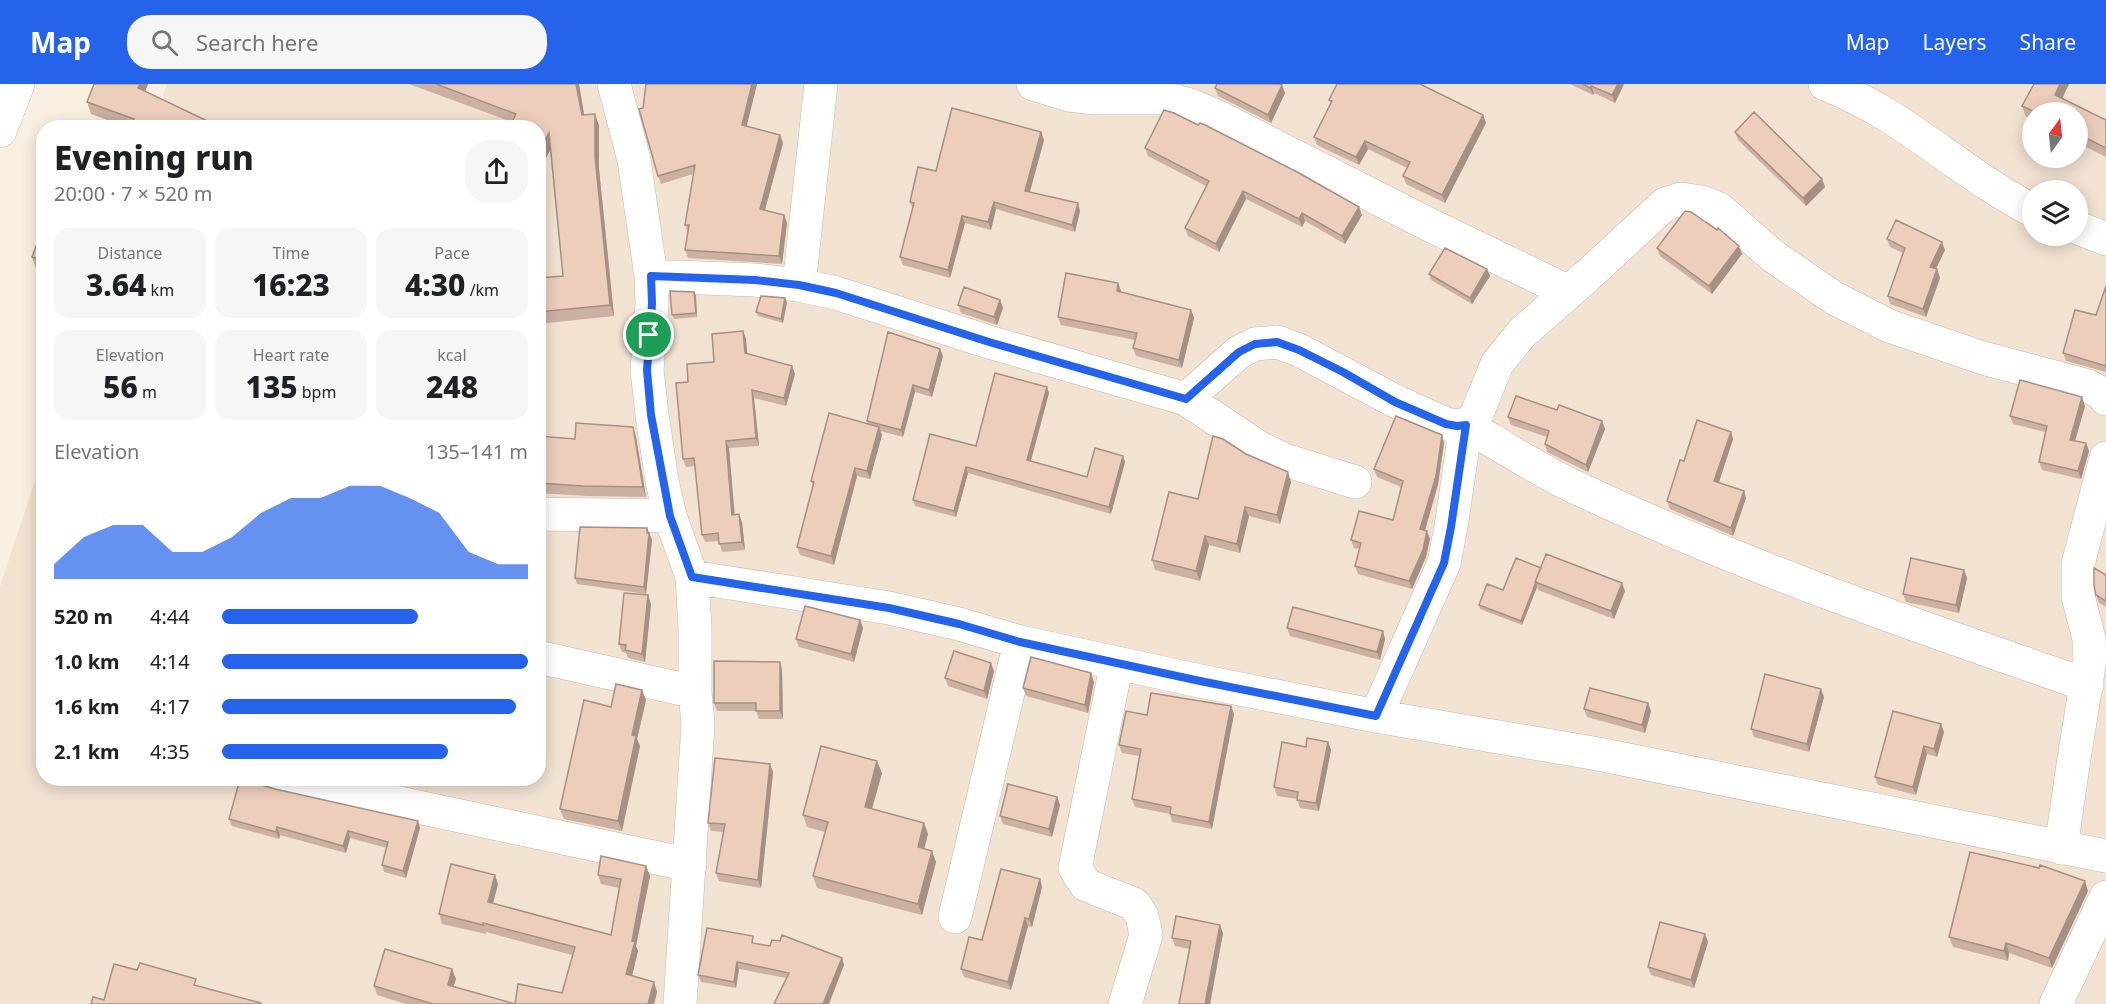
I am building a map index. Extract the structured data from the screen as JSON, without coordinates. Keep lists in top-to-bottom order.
{
  "north": "top",
  "page": {
    "header": "Map",
    "search": "Search here",
    "nav": ["Map", "Layers", "Share"],
    "heading": ["Evening run", "20:00 · 7 × 520 m"],
    "stats": [
      ["Distance", "3.64 km"],
      ["Time", "16:23"],
      ["Pace", "4:30 /km"],
      ["Elevation", "56 m"],
      ["Heart rate", "135 bpm"],
      ["kcal", "248"]
    ],
    "chart": ["Elevation", "135–141 m"],
    "list": [
      {
        "name": "520 m",
        "note": "4:44"
      },
      {
        "name": "1.0 km",
        "note": "4:14"
      },
      {
        "name": "1.6 km",
        "note": "4:17"
      },
      {
        "name": "2.1 km",
        "note": "4:35"
      }
    ]
  }
}
